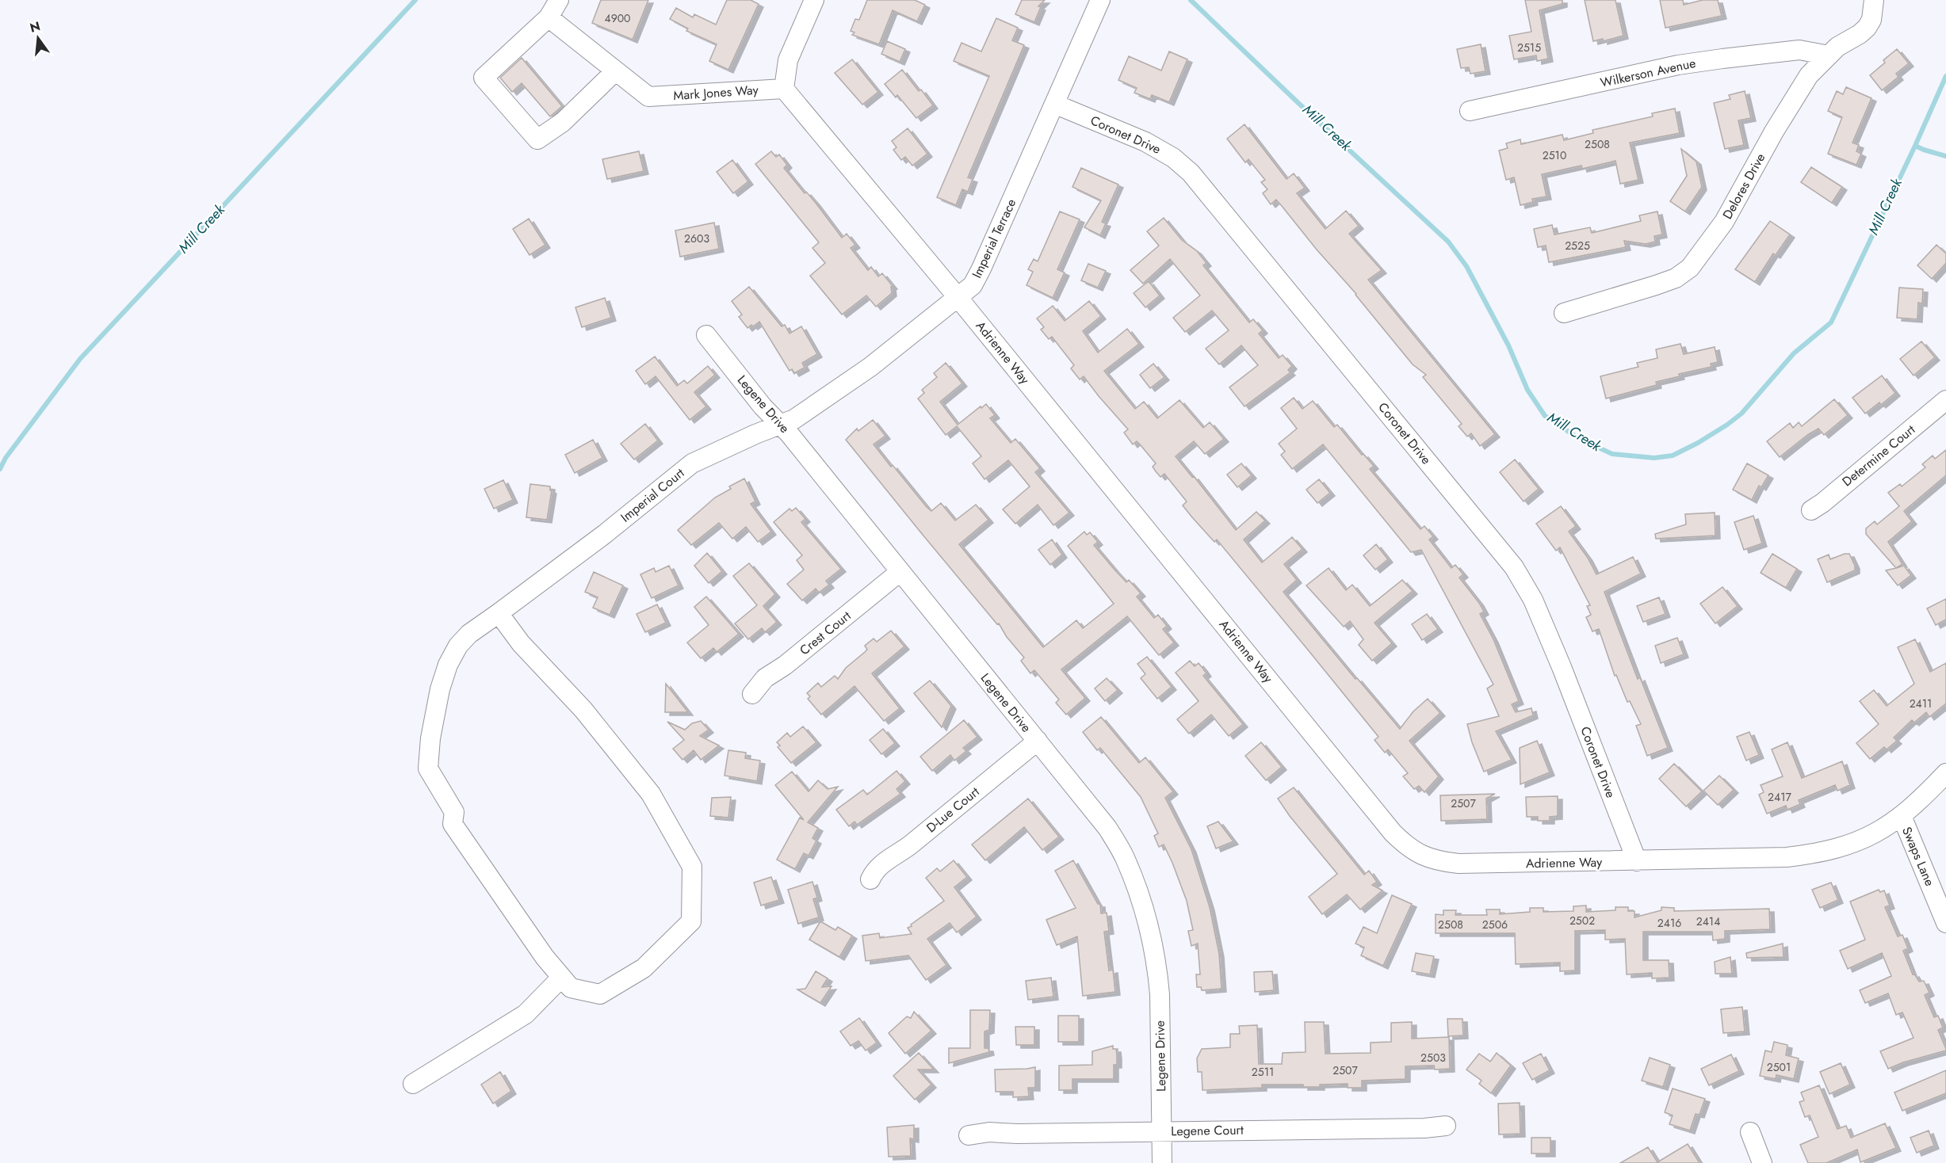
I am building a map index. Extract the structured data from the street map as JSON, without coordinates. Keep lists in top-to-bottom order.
{
  "streets": {
    "street": [
      "Wilkerson Avenue",
      "Mark Jones Way",
      "Coronet Drive",
      "Delores Drive",
      "Imperial Terrace",
      "Adrienne Way",
      "Legene Drive",
      "Determine Court",
      "Imperial Court",
      "Crest Court",
      "D-Lue Court",
      "Swaps Lane",
      "Legene Court"
    ]
  },
  "crossings": [
    ["Wilkerson Avenue", "Delores Drive"],
    ["Mark Jones Way", "Adrienne Way"],
    ["Coronet Drive", "Imperial Terrace"],
    ["Coronet Drive", "Adrienne Way"],
    ["Imperial Terrace", "Adrienne Way"],
    ["Imperial Terrace", "Legene Drive"],
    ["Imperial Terrace", "Imperial Court"],
    ["Adrienne Way", "Swaps Lane"],
    ["Legene Drive", "Imperial Court"],
    ["Legene Drive", "Crest Court"],
    ["Legene Drive", "D-Lue Court"],
    ["Legene Drive", "Legene Court"]
  ],
  "water": ["Mill Creek"],
  "house_numbers": [
    "4900",
    "2515",
    "2508",
    "2510",
    "2603",
    "2525",
    "2411",
    "2417",
    "2507",
    "2502",
    "2414",
    "2416",
    "2508",
    "2506",
    "2503",
    "2501",
    "2507",
    "2511"
  ],
  "north": "top"
}
